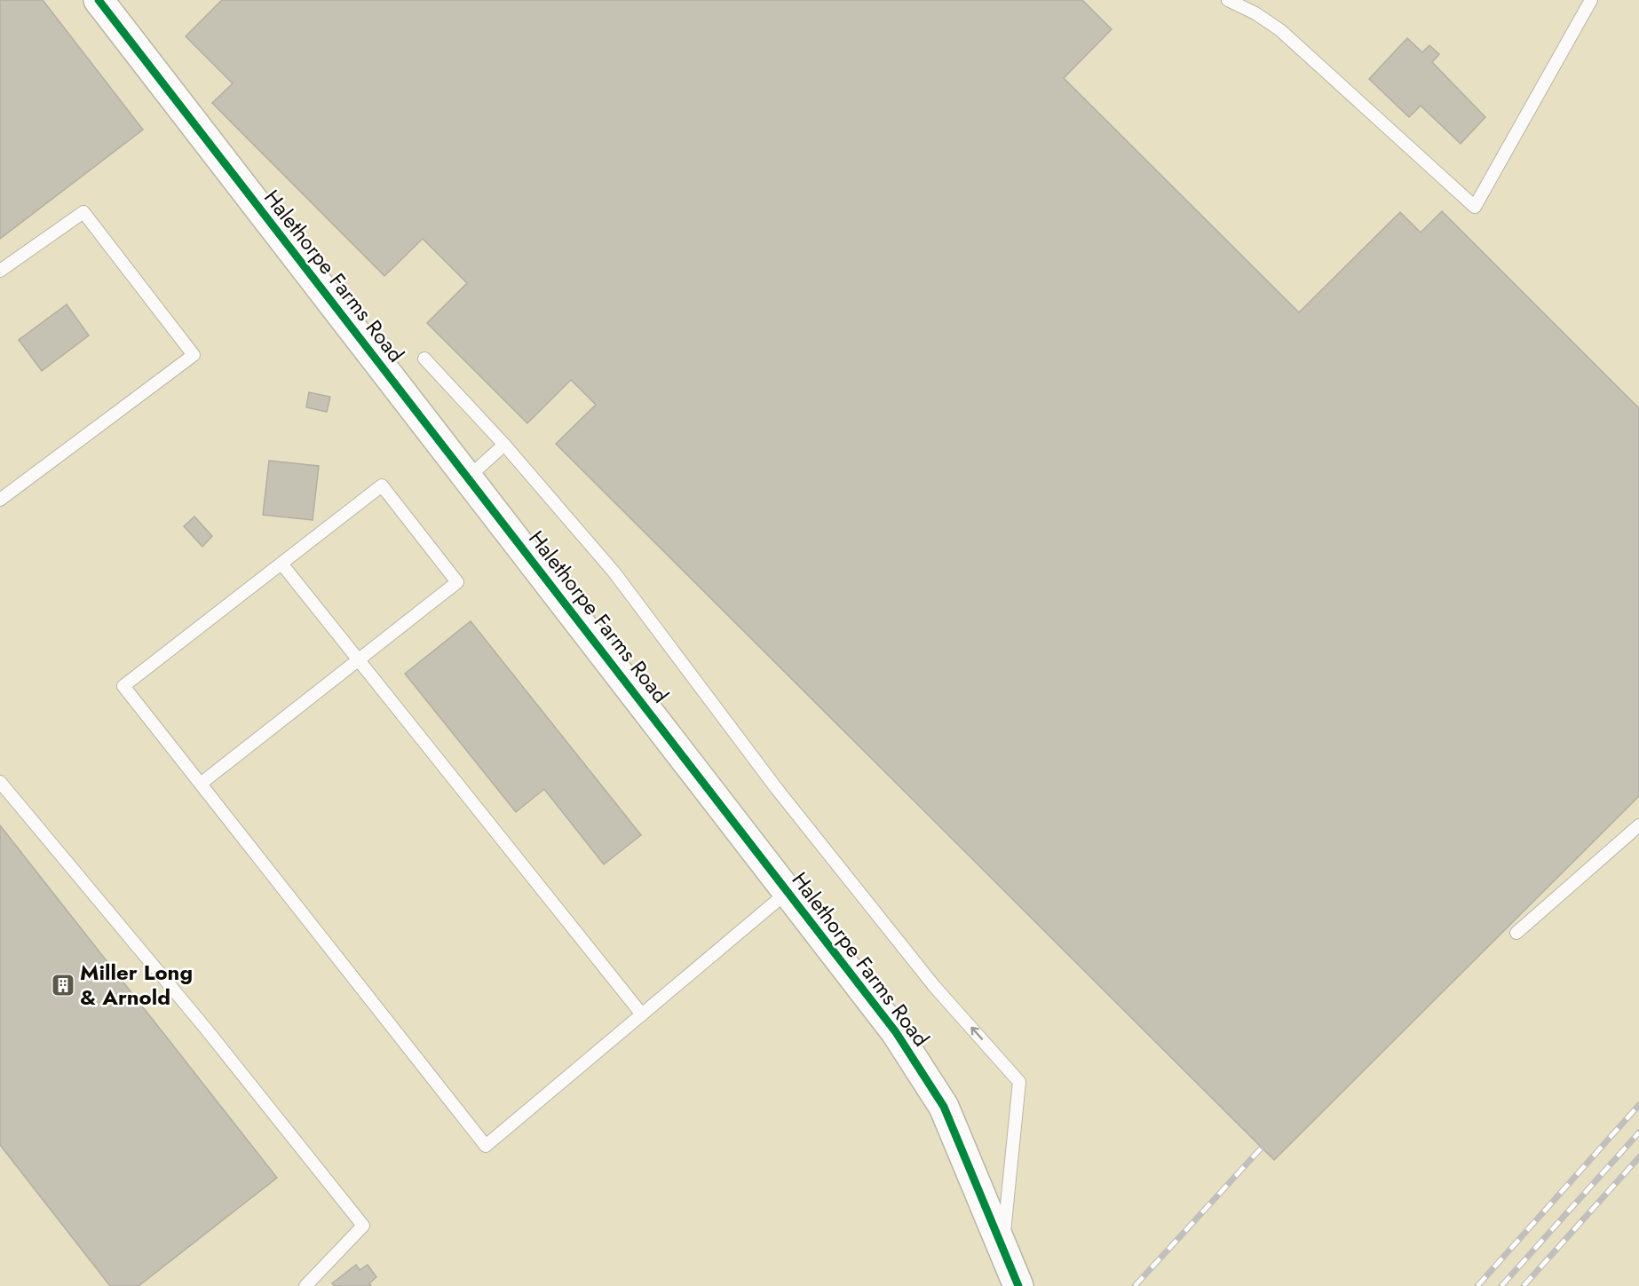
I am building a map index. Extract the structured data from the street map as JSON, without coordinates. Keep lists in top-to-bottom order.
{
  "streets": {
    "street": ["Halethorpe Farms Road"]
  },
  "places": {
    "building": ["Miller Long & Arnold"]
  }
}
